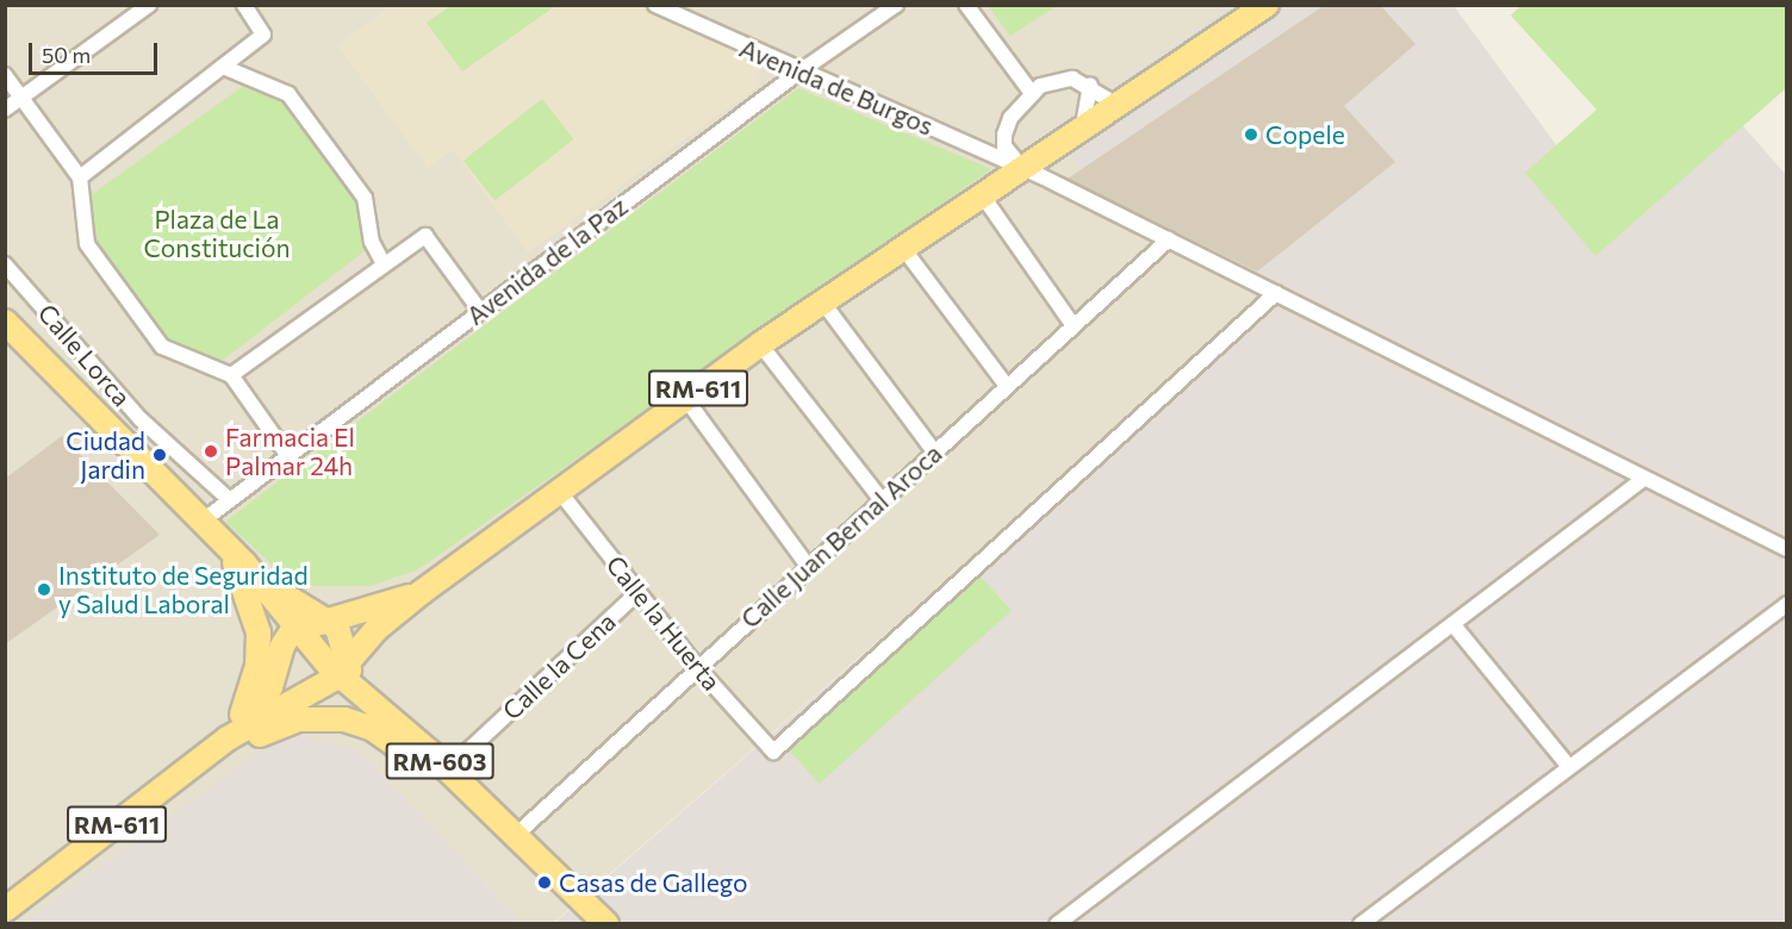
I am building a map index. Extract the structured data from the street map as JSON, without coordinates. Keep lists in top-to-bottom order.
{
  "streets": {
    "main road": ["Calle Lorca", "RM-611", "RM-603"],
    "street": [
      "Avenida de Burgos",
      "Avenida de la Paz",
      "Calle Juan Bernal Aroca",
      "Calle la Huerta",
      "Calle la Cena"
    ]
  },
  "crossings": [
    ["Avenida de Burgos", "Avenida de la Paz"],
    ["Avenida de Burgos", "RM-611"],
    ["Avenida de Burgos", "Calle Juan Bernal Aroca"],
    ["Avenida de Burgos", "Calle la Huerta"],
    ["Avenida de la Paz", "Calle Lorca"],
    ["Calle Lorca", "RM-611"],
    ["Calle Lorca", "RM-603"],
    ["RM-611", "Calle la Huerta"],
    ["RM-611", "RM-603"],
    ["Calle Juan Bernal Aroca", "Calle la Huerta"],
    ["Calle Juan Bernal Aroca", "RM-603"],
    ["Calle la Huerta", "Calle la Cena"],
    ["Calle la Cena", "RM-603"]
  ],
  "parks": ["Plaza de La Constitución"],
  "places": [
    "Copele",
    "Farmacia El Palmar 24h",
    "Ciudad Jardin",
    "Instituto de Seguridad y Salud Laboral",
    "Casas de Gallego"
  ],
  "scale_bar": "50 m"
}
